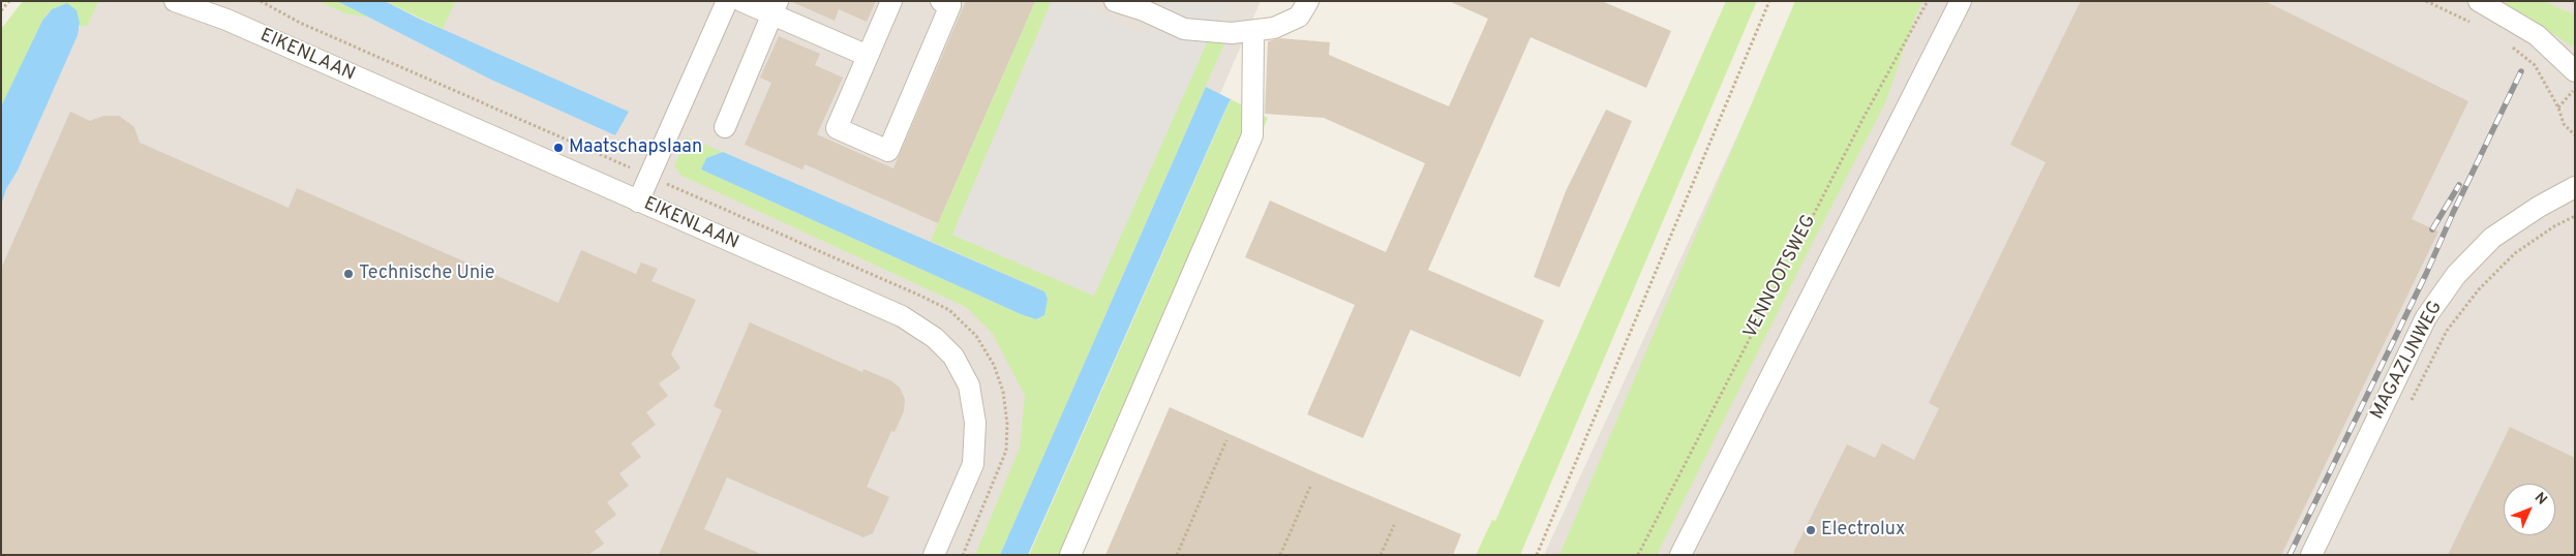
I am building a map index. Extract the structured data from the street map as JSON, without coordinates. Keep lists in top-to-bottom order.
{
  "streets": {
    "street": ["EIKENLAAN", "VENNOOTSWEG", "MAGAZIJNWEG"]
  },
  "places": ["Maatschapslaan", "Technische Unie", "Electrolux"],
  "north": "top right"
}
